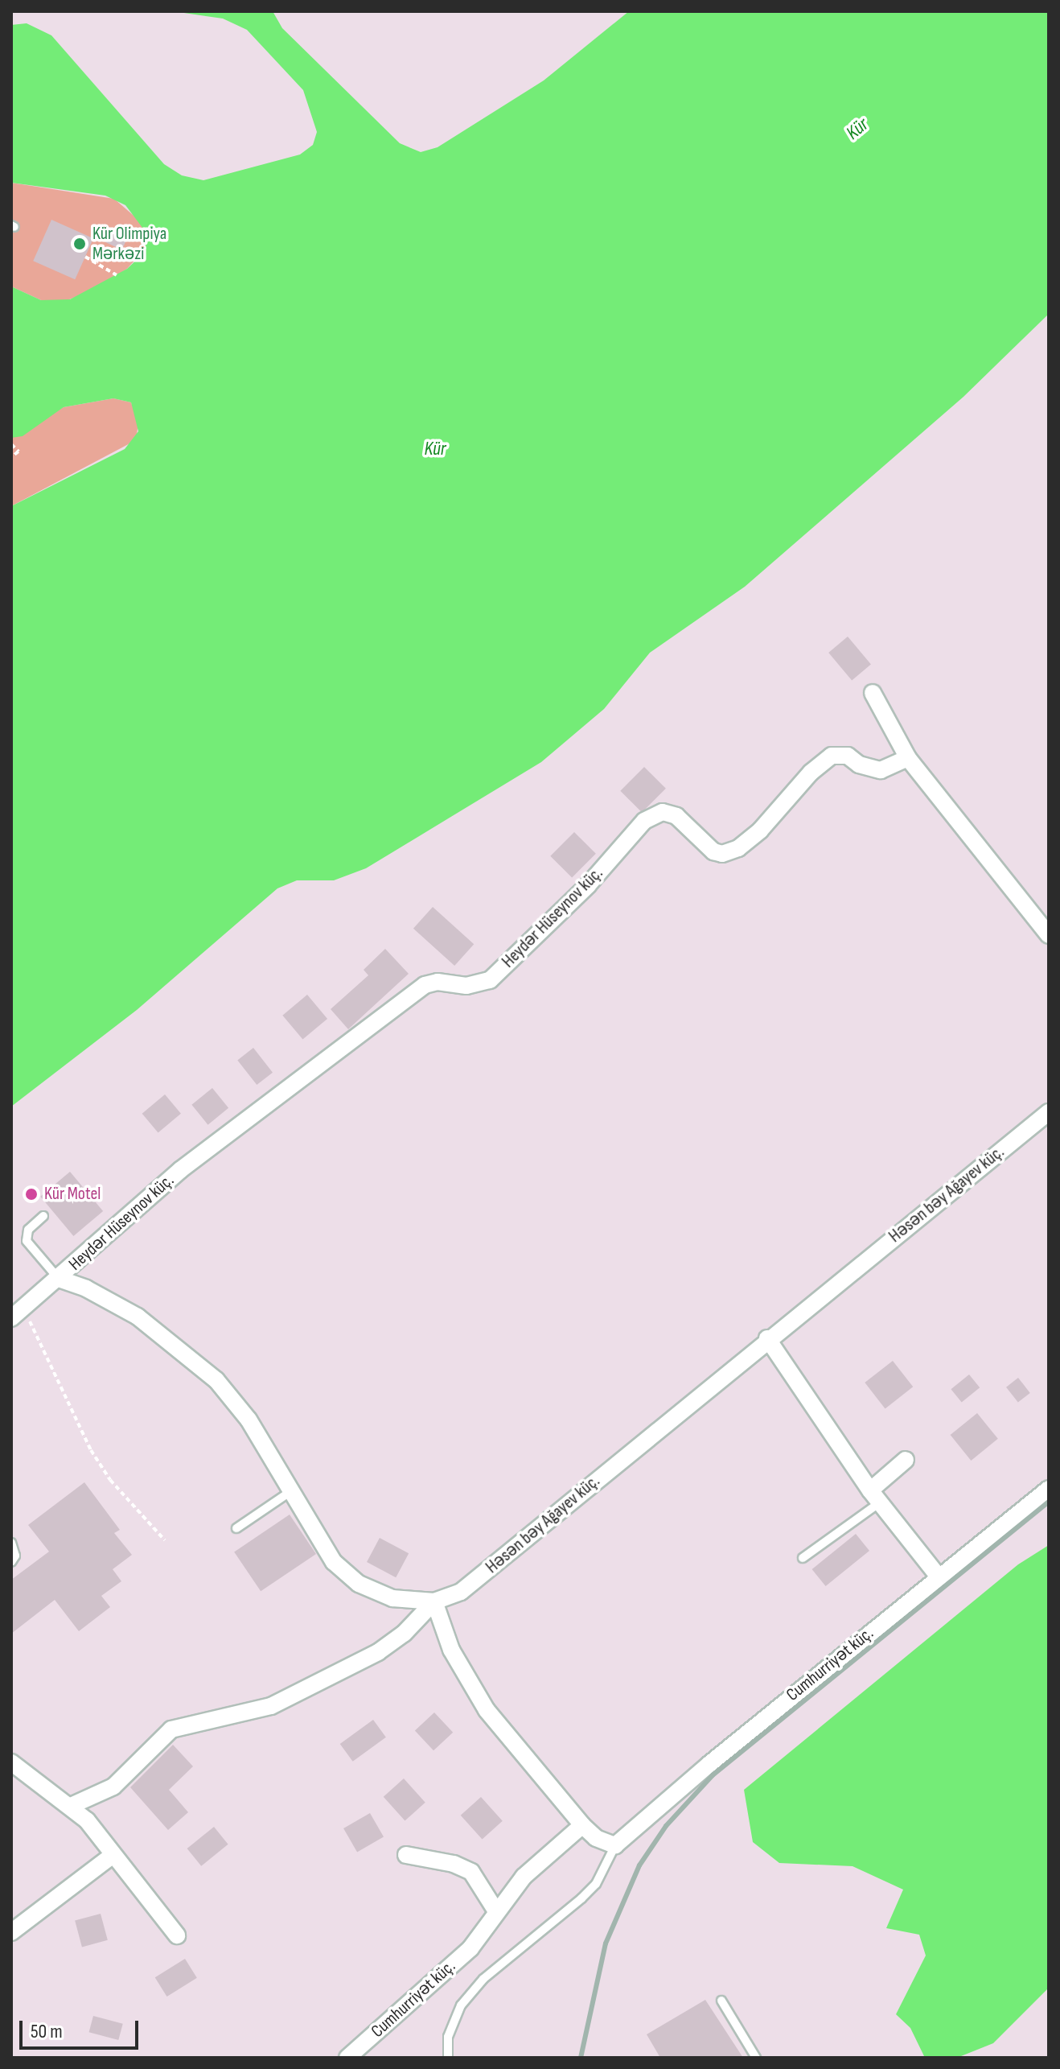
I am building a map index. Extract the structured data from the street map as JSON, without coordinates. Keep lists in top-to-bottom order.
{
  "streets": {
    "street": ["Heydər Hüseynov küç.", "Həsən bəy Ağayev küç.", "Cumhurriyət küç."]
  },
  "crossings": [
    ["Heydər Hüseynov küç.", "Həsən bəy Ağayev küç."]
  ],
  "water": ["Kür"],
  "places": ["Kür Olimpiya Mərkəzi", "Kür Motel"],
  "scale_bar": "50 m"
}
